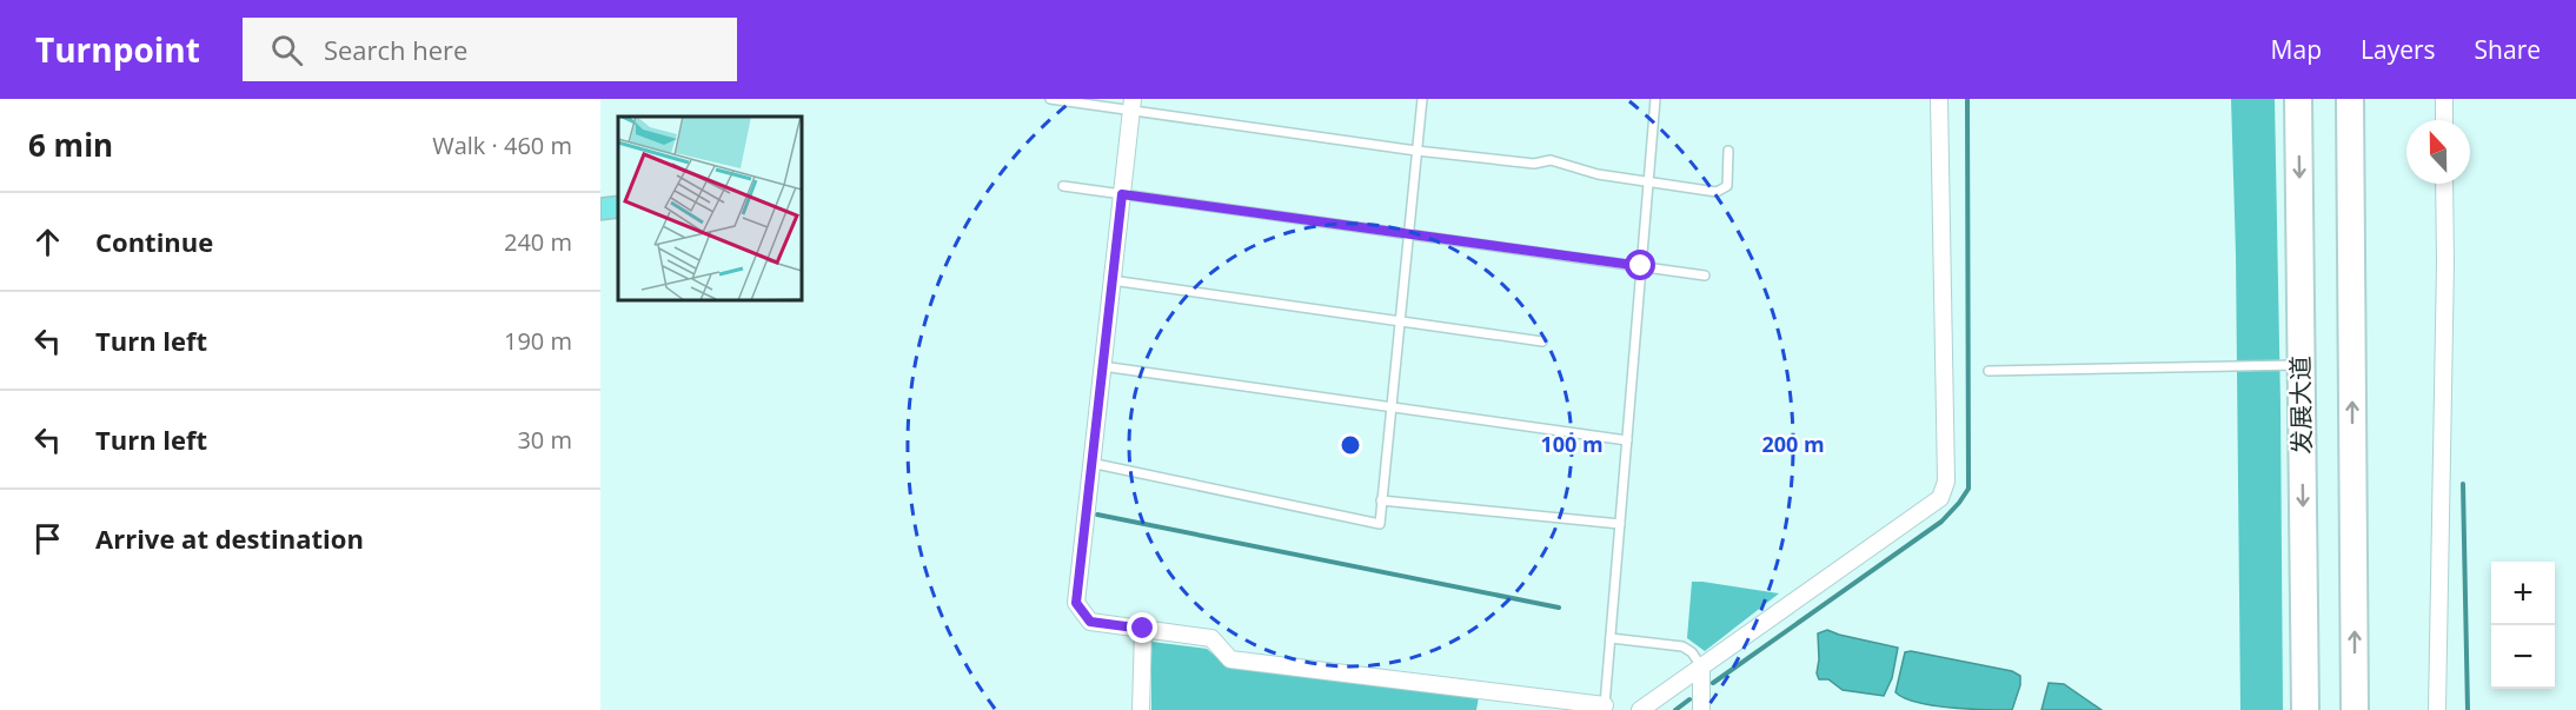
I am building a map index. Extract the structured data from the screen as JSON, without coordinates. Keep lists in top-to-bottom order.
{
  "streets": {
    "main road": ["发展大道"]
  },
  "north": "top",
  "page": {
    "header": "Turnpoint",
    "search": "Search here",
    "nav": ["Map", "Layers", "Share"],
    "heading": ["6 min", "Walk · 460 m"],
    "list": [
      ["Continue", "240 m"],
      ["Turn left", "190 m"],
      ["Turn left", "30 m"],
      "Arrive at destination"
    ],
    "map_buttons": ["+", "−"]
  },
  "rings": ["100 m", "200 m"]
}
